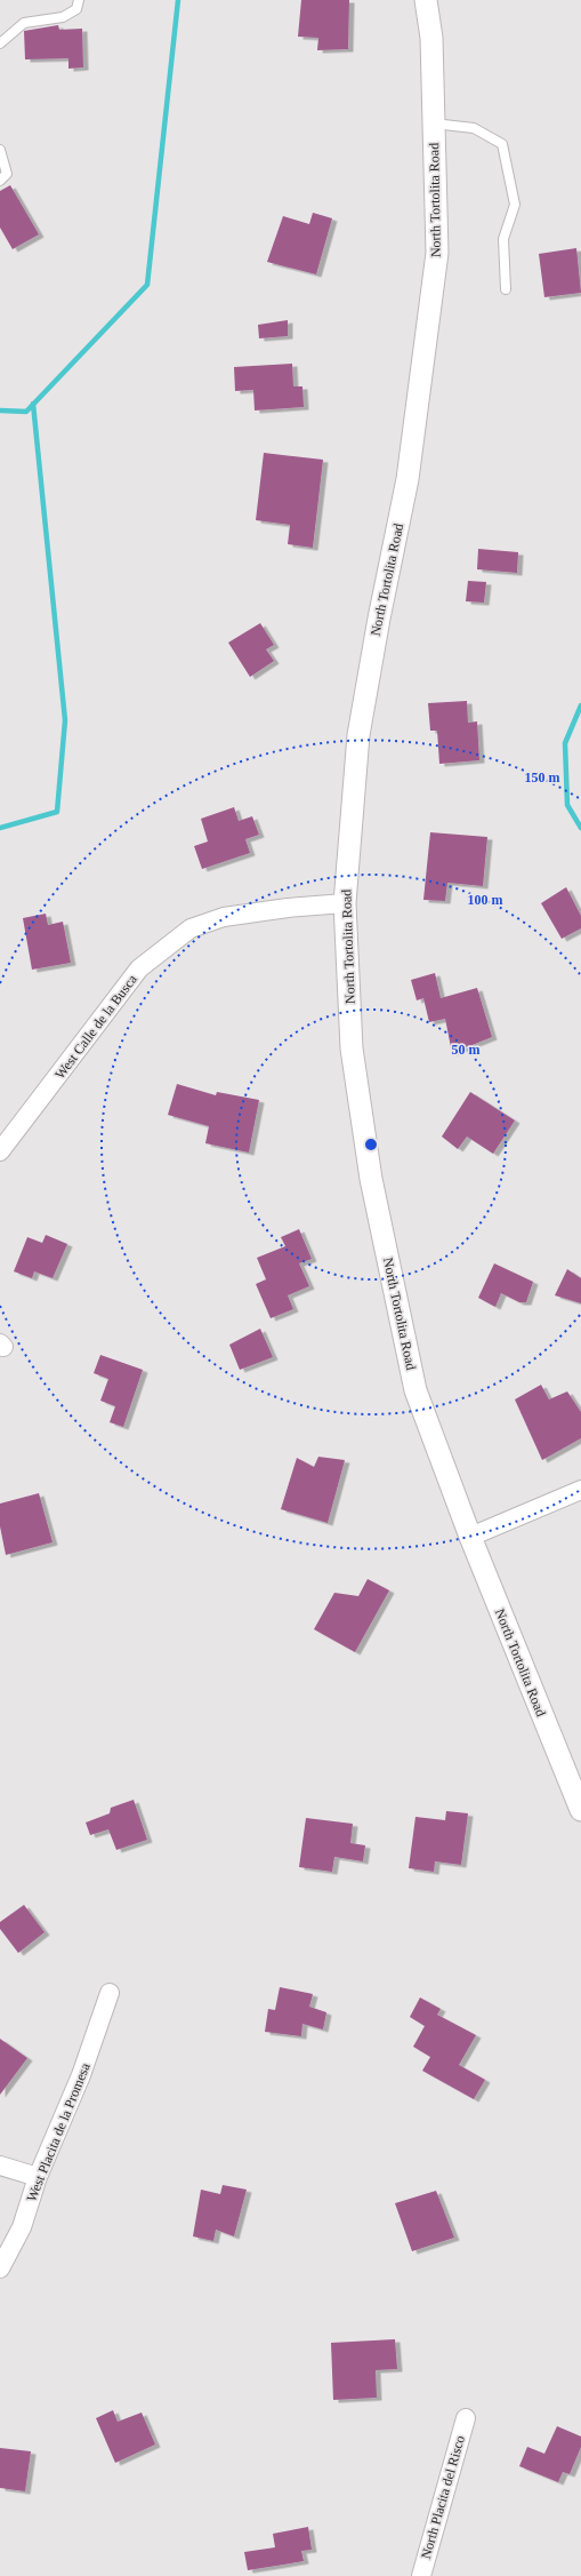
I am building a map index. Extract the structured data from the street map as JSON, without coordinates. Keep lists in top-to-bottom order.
{
  "streets": {
    "street": [
      "North Tortolita Road",
      "West Calle de la Busca",
      "West Placita de la Promesa",
      "North Placita del Risco"
    ]
  },
  "crossings": [
    ["North Tortolita Road", "West Calle de la Busca"]
  ],
  "rings": ["150 m", "100 m", "50 m"]
}
